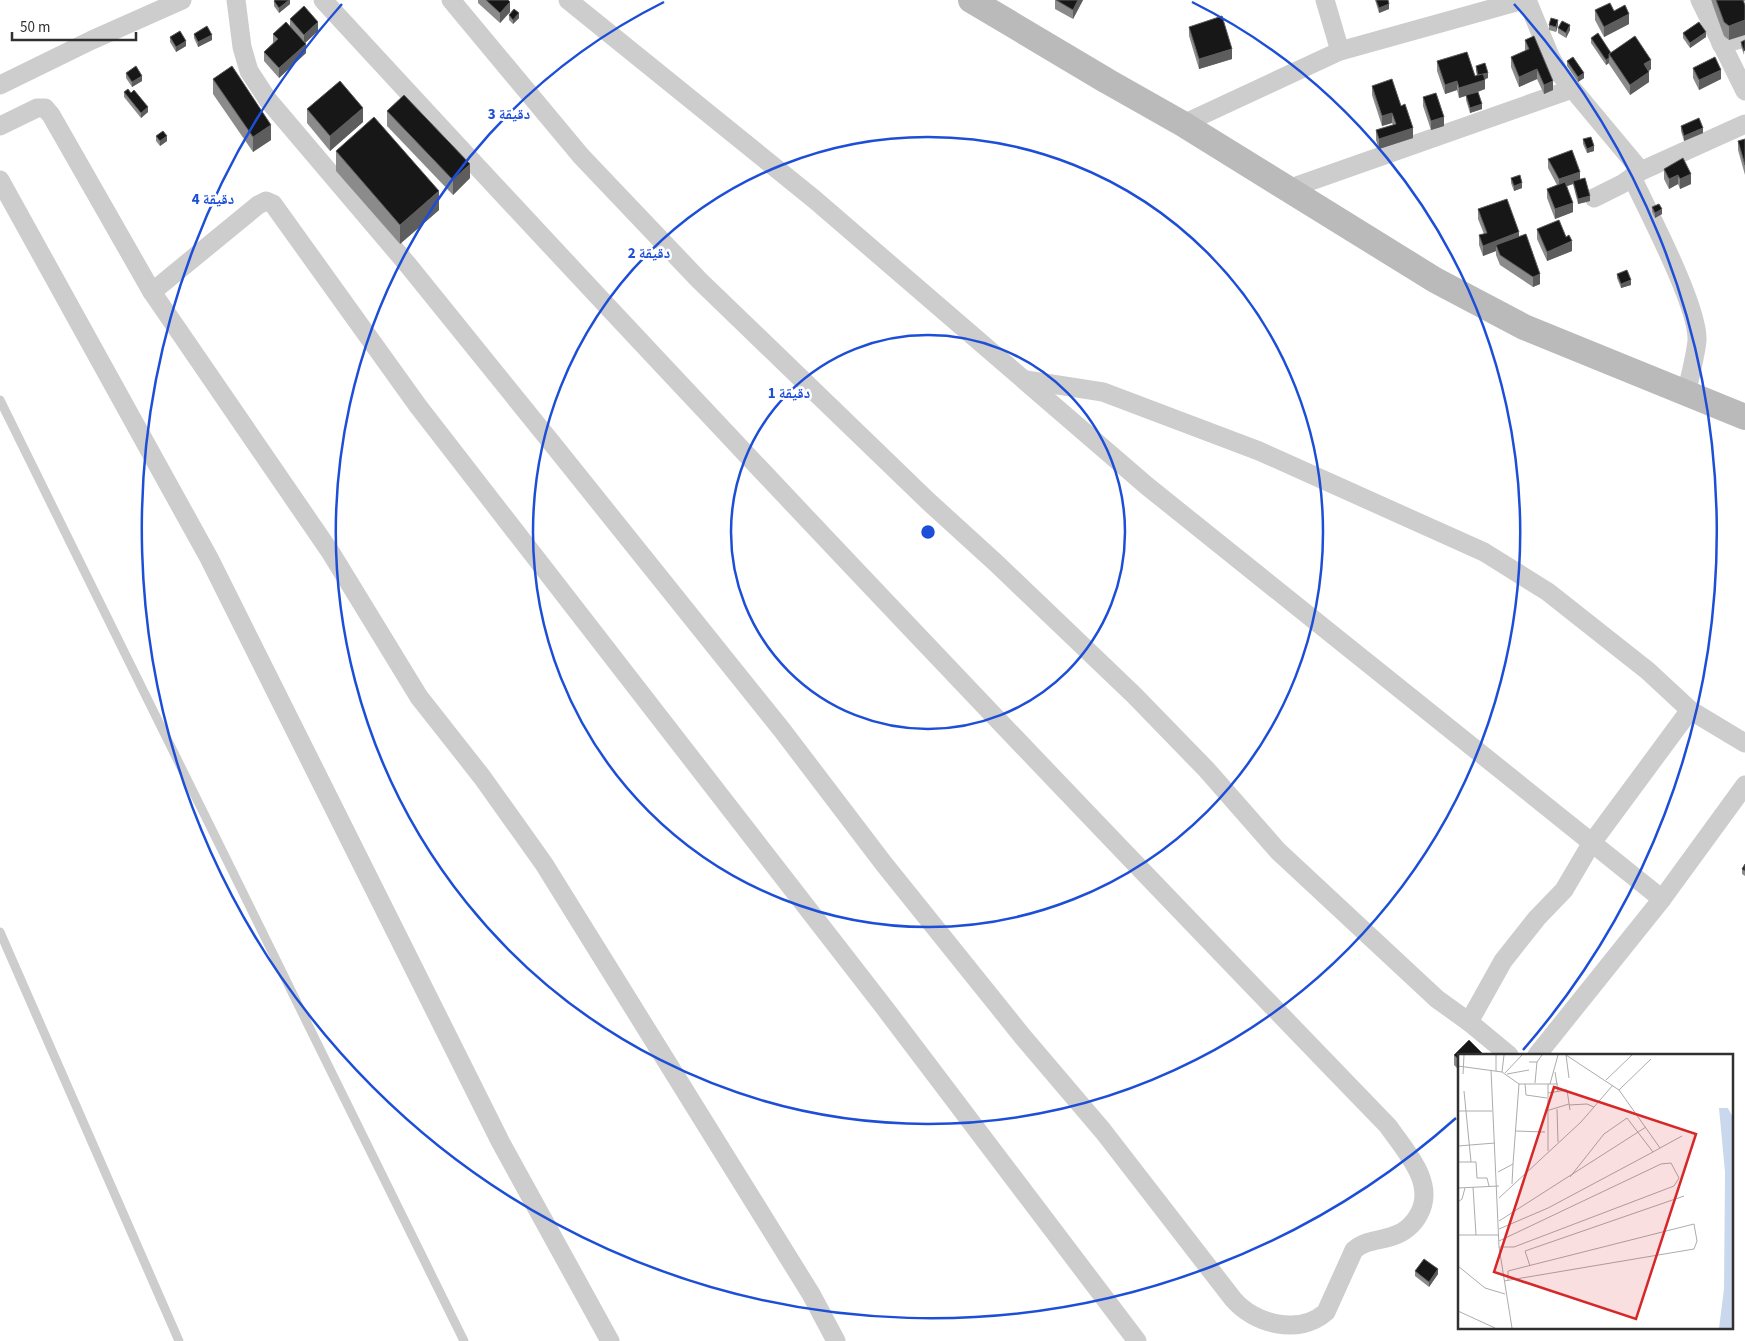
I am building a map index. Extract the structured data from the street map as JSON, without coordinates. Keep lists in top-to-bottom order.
{
  "scale_bar": "50 m",
  "rings": [
    "3 دقيقة",
    "4 دقيقة",
    "2 دقيقة",
    "1 دقيقة"
  ]
}
